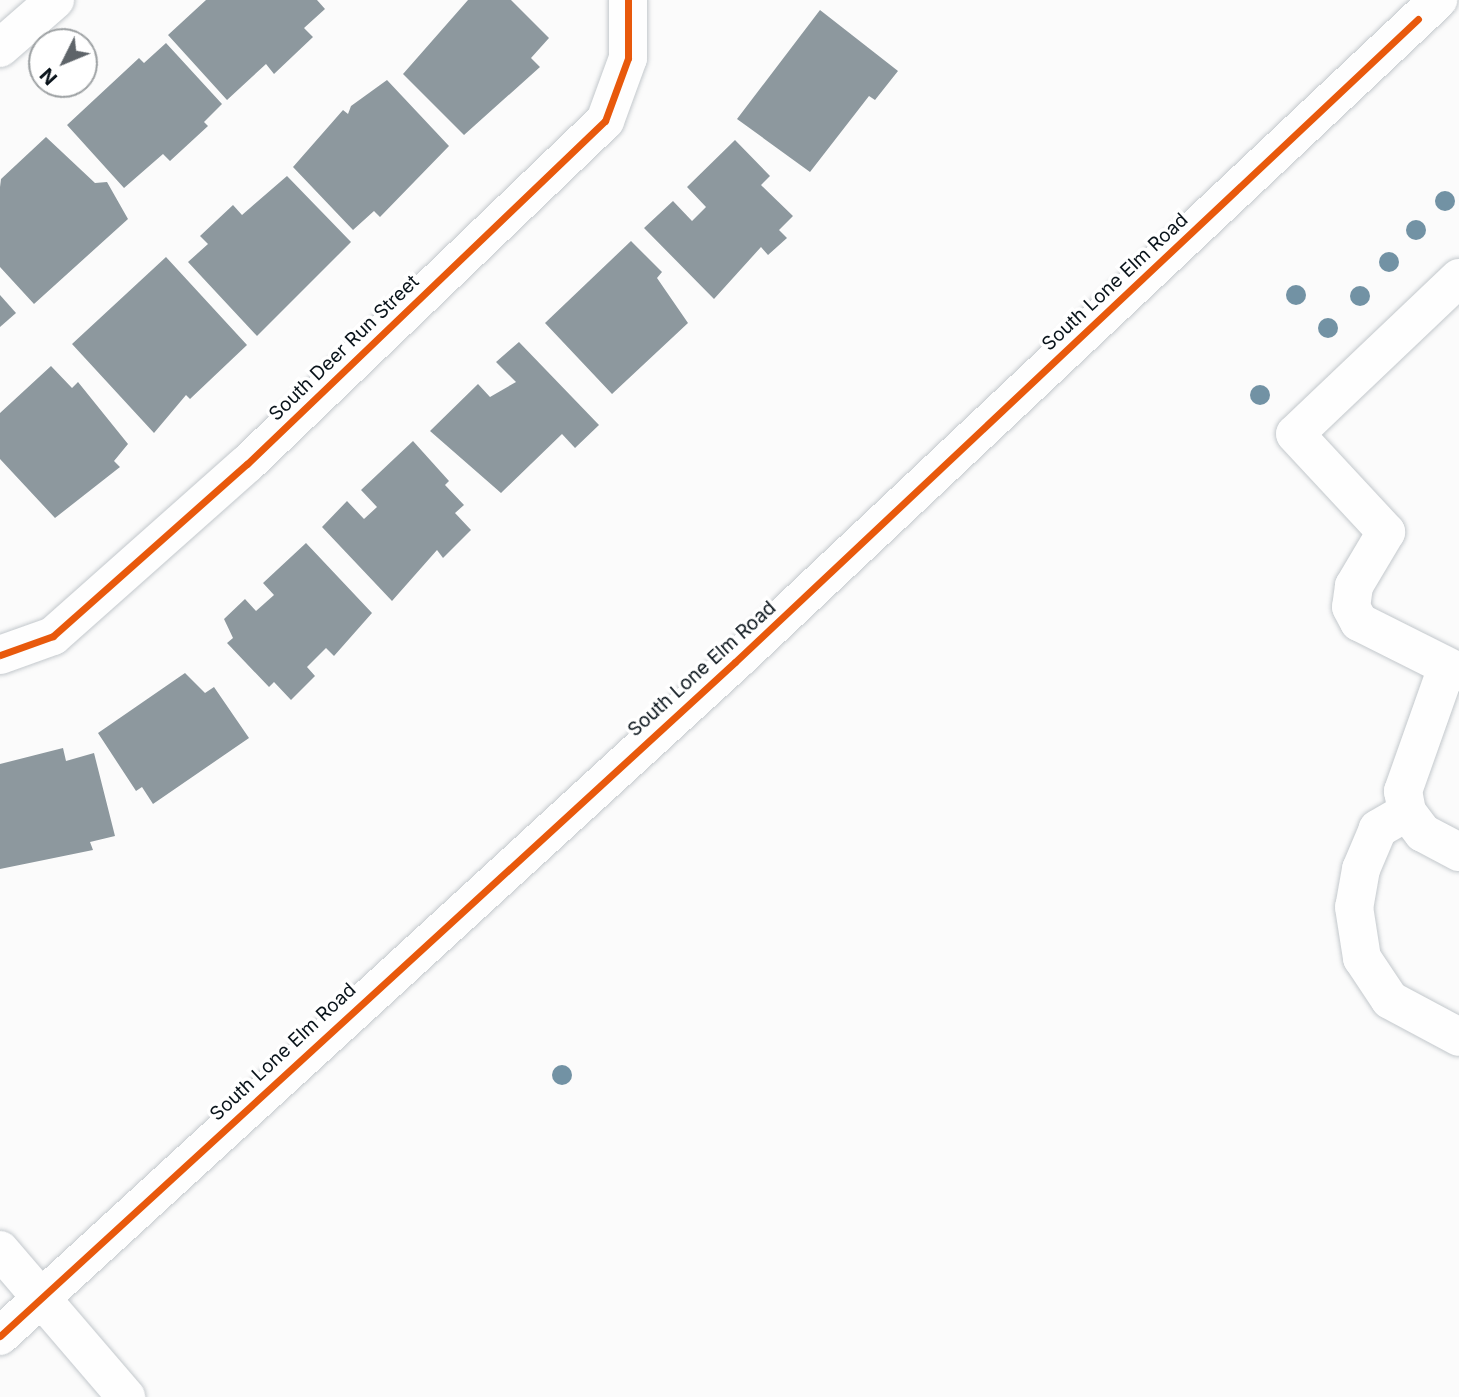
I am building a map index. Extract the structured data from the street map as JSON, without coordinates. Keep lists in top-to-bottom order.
{
  "streets": {
    "street": ["South Lone Elm Road", "South Deer Run Street"]
  },
  "north": "bottom left"
}
